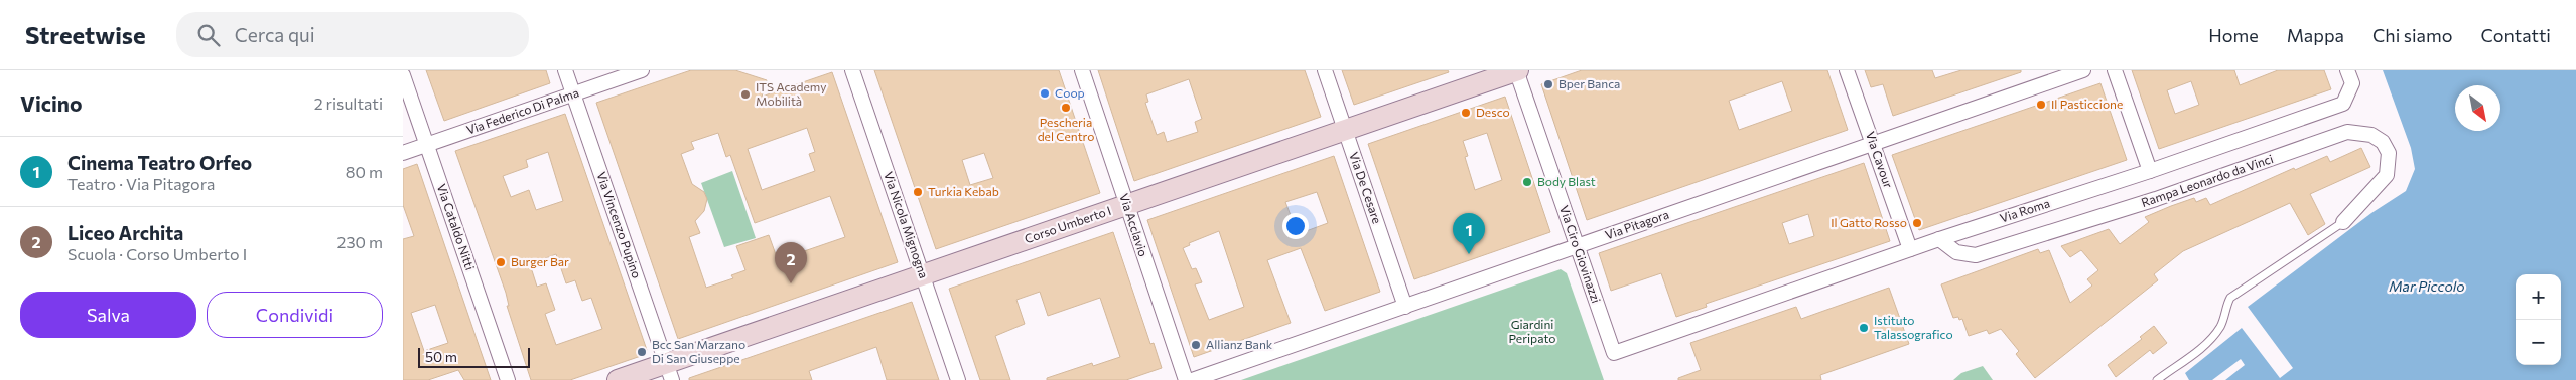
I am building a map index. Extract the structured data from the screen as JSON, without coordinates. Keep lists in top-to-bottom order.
{
  "streets": {
    "main road": ["Corso Umberto I"],
    "street": [
      "Via Federico Di Palma",
      "Via Cavour",
      "Rampa Leonardo da Vinci",
      "Via De Cesare",
      "Via Roma",
      "Via Vincenzo Pupino",
      "Via Nicola Mignogna",
      "Via Acclavio",
      "Via Pitagora",
      "Via Cataldo Nitti",
      "Via Ciro Giovinazzi"
    ]
  },
  "crossings": [
    ["Via Federico Di Palma", "Via Vincenzo Pupino"],
    ["Via Federico Di Palma", "Via Cataldo Nitti"],
    ["Via Cavour", "Via Roma"],
    ["Via Cavour", "Via Pitagora"],
    ["Rampa Leonardo da Vinci", "Via Roma"],
    ["Via De Cesare", "Corso Umberto I"],
    ["Via De Cesare", "Via Pitagora"],
    ["Via Roma", "Via Ciro Giovinazzi"],
    ["Via Vincenzo Pupino", "Corso Umberto I"],
    ["Via Nicola Mignogna", "Corso Umberto I"],
    ["Corso Umberto I", "Via Acclavio"],
    ["Corso Umberto I", "Via Ciro Giovinazzi"],
    ["Via Pitagora", "Via Ciro Giovinazzi"]
  ],
  "water": ["Mar Piccolo"],
  "parks": ["Giardini Peripato"],
  "places": [
    "Bper Banca",
    "Coop",
    "ITS Academy Mobilità",
    "Il Pasticcione",
    "Pescheria del Centro",
    "Desco",
    "Body Blast",
    "Turkia Kebab",
    "Il Gatto Rosso",
    "Burger Bar",
    "Istituto Talassografico",
    "Allianz Bank",
    "Bcc San Marzano Di San Giuseppe"
  ],
  "scale_bar": "50 m",
  "north": "bottom right",
  "page": {
    "header": "Streetwise",
    "search": "Cerca qui",
    "nav": [
      "Home",
      "Mappa",
      "Chi siamo",
      "Contatti"
    ],
    "heading": ["Vicino", "2 risultati"],
    "list": [
      {
        "mark": "1",
        "name": "Cinema Teatro Orfeo",
        "note": "Teatro · Via Pitagora",
        "value": "80 m"
      },
      {
        "mark": "2",
        "name": "Liceo Archita",
        "note": "Scuola · Corso Umberto I",
        "value": "230 m"
      }
    ],
    "pins": ["1", "2"],
    "map_buttons": ["+", "−"],
    "buttons": ["Salva", "Condividi"],
    "scale": "50 m"
  }
}
